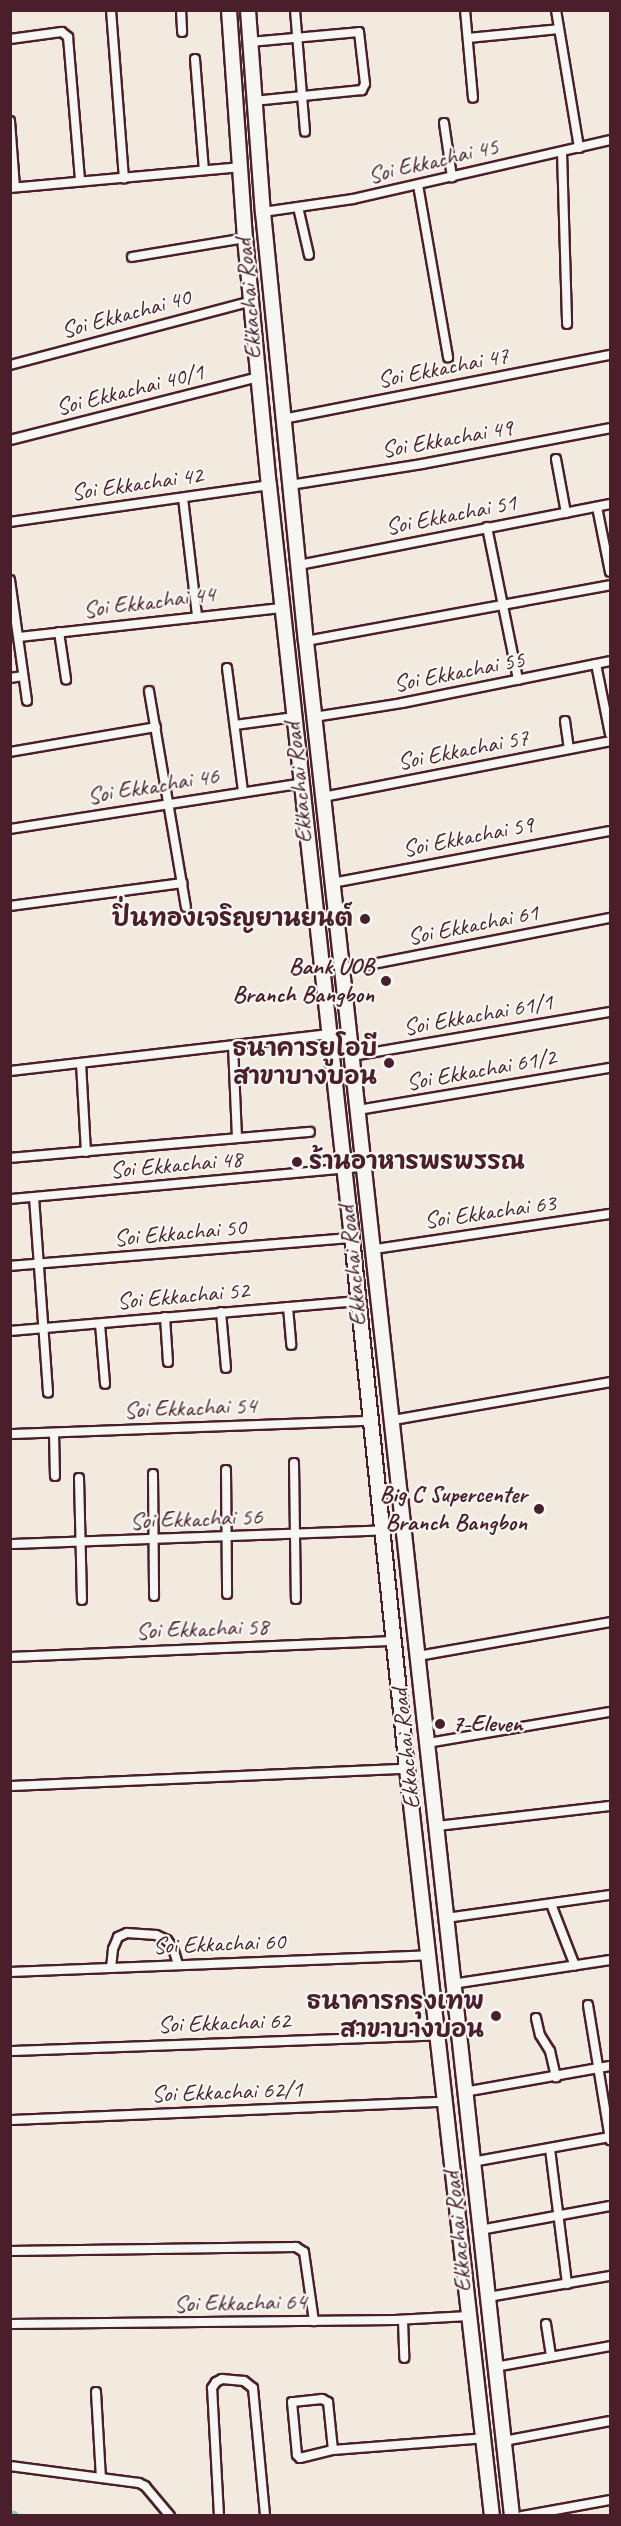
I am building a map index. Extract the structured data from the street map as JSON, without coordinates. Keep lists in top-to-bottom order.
{
  "streets": {
    "main road": ["Ekkachai Road"],
    "street": [
      "Soi Ekkachai 45",
      "Soi Ekkachai 40",
      "Soi Ekkachai 47",
      "Soi Ekkachai 40/1",
      "Soi Ekkachai 49",
      "Soi Ekkachai 42",
      "Soi Ekkachai 51",
      "Soi Ekkachai 44",
      "Soi Ekkachai 55",
      "Soi Ekkachai 57",
      "Soi Ekkachai 46",
      "Soi Ekkachai 59",
      "Soi Ekkachai 61",
      "Soi Ekkachai 61/1",
      "Soi Ekkachai 61/2",
      "Soi Ekkachai 48",
      "Soi Ekkachai 63",
      "Soi Ekkachai 50",
      "Soi Ekkachai 52",
      "Soi Ekkachai 54",
      "Soi Ekkachai 56",
      "Soi Ekkachai 58",
      "Soi Ekkachai 60",
      "Soi Ekkachai 62",
      "Soi Ekkachai 62/1",
      "Soi Ekkachai 64"
    ]
  },
  "crossings": [
    ["Soi Ekkachai 45", "Ekkachai Road"],
    ["Ekkachai Road", "Soi Ekkachai 40"],
    ["Ekkachai Road", "Soi Ekkachai 47"],
    ["Ekkachai Road", "Soi Ekkachai 40/1"],
    ["Ekkachai Road", "Soi Ekkachai 49"],
    ["Ekkachai Road", "Soi Ekkachai 42"],
    ["Ekkachai Road", "Soi Ekkachai 51"],
    ["Ekkachai Road", "Soi Ekkachai 44"],
    ["Ekkachai Road", "Soi Ekkachai 55"],
    ["Ekkachai Road", "Soi Ekkachai 57"],
    ["Ekkachai Road", "Soi Ekkachai 46"],
    ["Ekkachai Road", "Soi Ekkachai 59"],
    ["Ekkachai Road", "Soi Ekkachai 61"],
    ["Ekkachai Road", "Soi Ekkachai 61/1"],
    ["Ekkachai Road", "Soi Ekkachai 61/2"],
    ["Ekkachai Road", "Soi Ekkachai 48"],
    ["Ekkachai Road", "Soi Ekkachai 63"],
    ["Ekkachai Road", "Soi Ekkachai 50"],
    ["Ekkachai Road", "Soi Ekkachai 52"],
    ["Ekkachai Road", "Soi Ekkachai 54"],
    ["Ekkachai Road", "Soi Ekkachai 56"],
    ["Ekkachai Road", "Soi Ekkachai 58"],
    ["Ekkachai Road", "Soi Ekkachai 60"],
    ["Ekkachai Road", "Soi Ekkachai 62"],
    ["Ekkachai Road", "Soi Ekkachai 62/1"],
    ["Ekkachai Road", "Soi Ekkachai 64"]
  ],
  "places": [
    "ปิ่นทองเจริญยานยนต์",
    "Bank UOB Branch Bangbon",
    "ธนาคารยูโอบี สาขาบางบอน",
    "ร้านอาหารพรพรรณ",
    "Big C Supercenter Branch Bangbon",
    "7-Eleven",
    "ธนาคารกรุงเทพ สาขาบางบอน"
  ]
}
